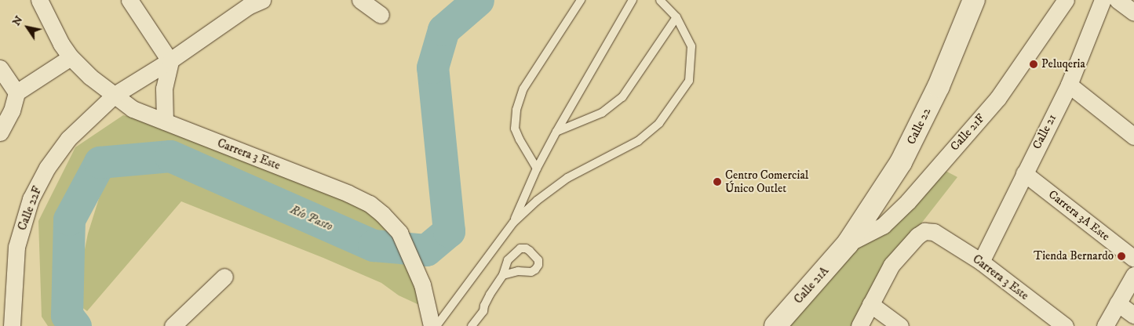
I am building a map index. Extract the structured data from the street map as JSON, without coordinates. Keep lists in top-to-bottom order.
{
  "streets": {
    "main road": ["Calle 22", "Calle 21A"],
    "street": [
      "Calle 21",
      "Calle 21F",
      "Carrera 3 Este",
      "Calle 22F",
      "Carrera 3A Este"
    ]
  },
  "crossings": [
    ["Calle 22", "Calle 21F"],
    ["Calle 22", "Calle 21A"],
    ["Calle 21", "Carrera 3 Este"],
    ["Calle 21", "Carrera 3A Este"],
    ["Calle 21F", "Calle 21A"],
    ["Carrera 3 Este", "Calle 22F"]
  ],
  "water": ["Río Pasto"],
  "places": ["Peluqeria", "Centro Comercial Único Outlet", "Tienda Bernardo"],
  "north": "top left"
}
